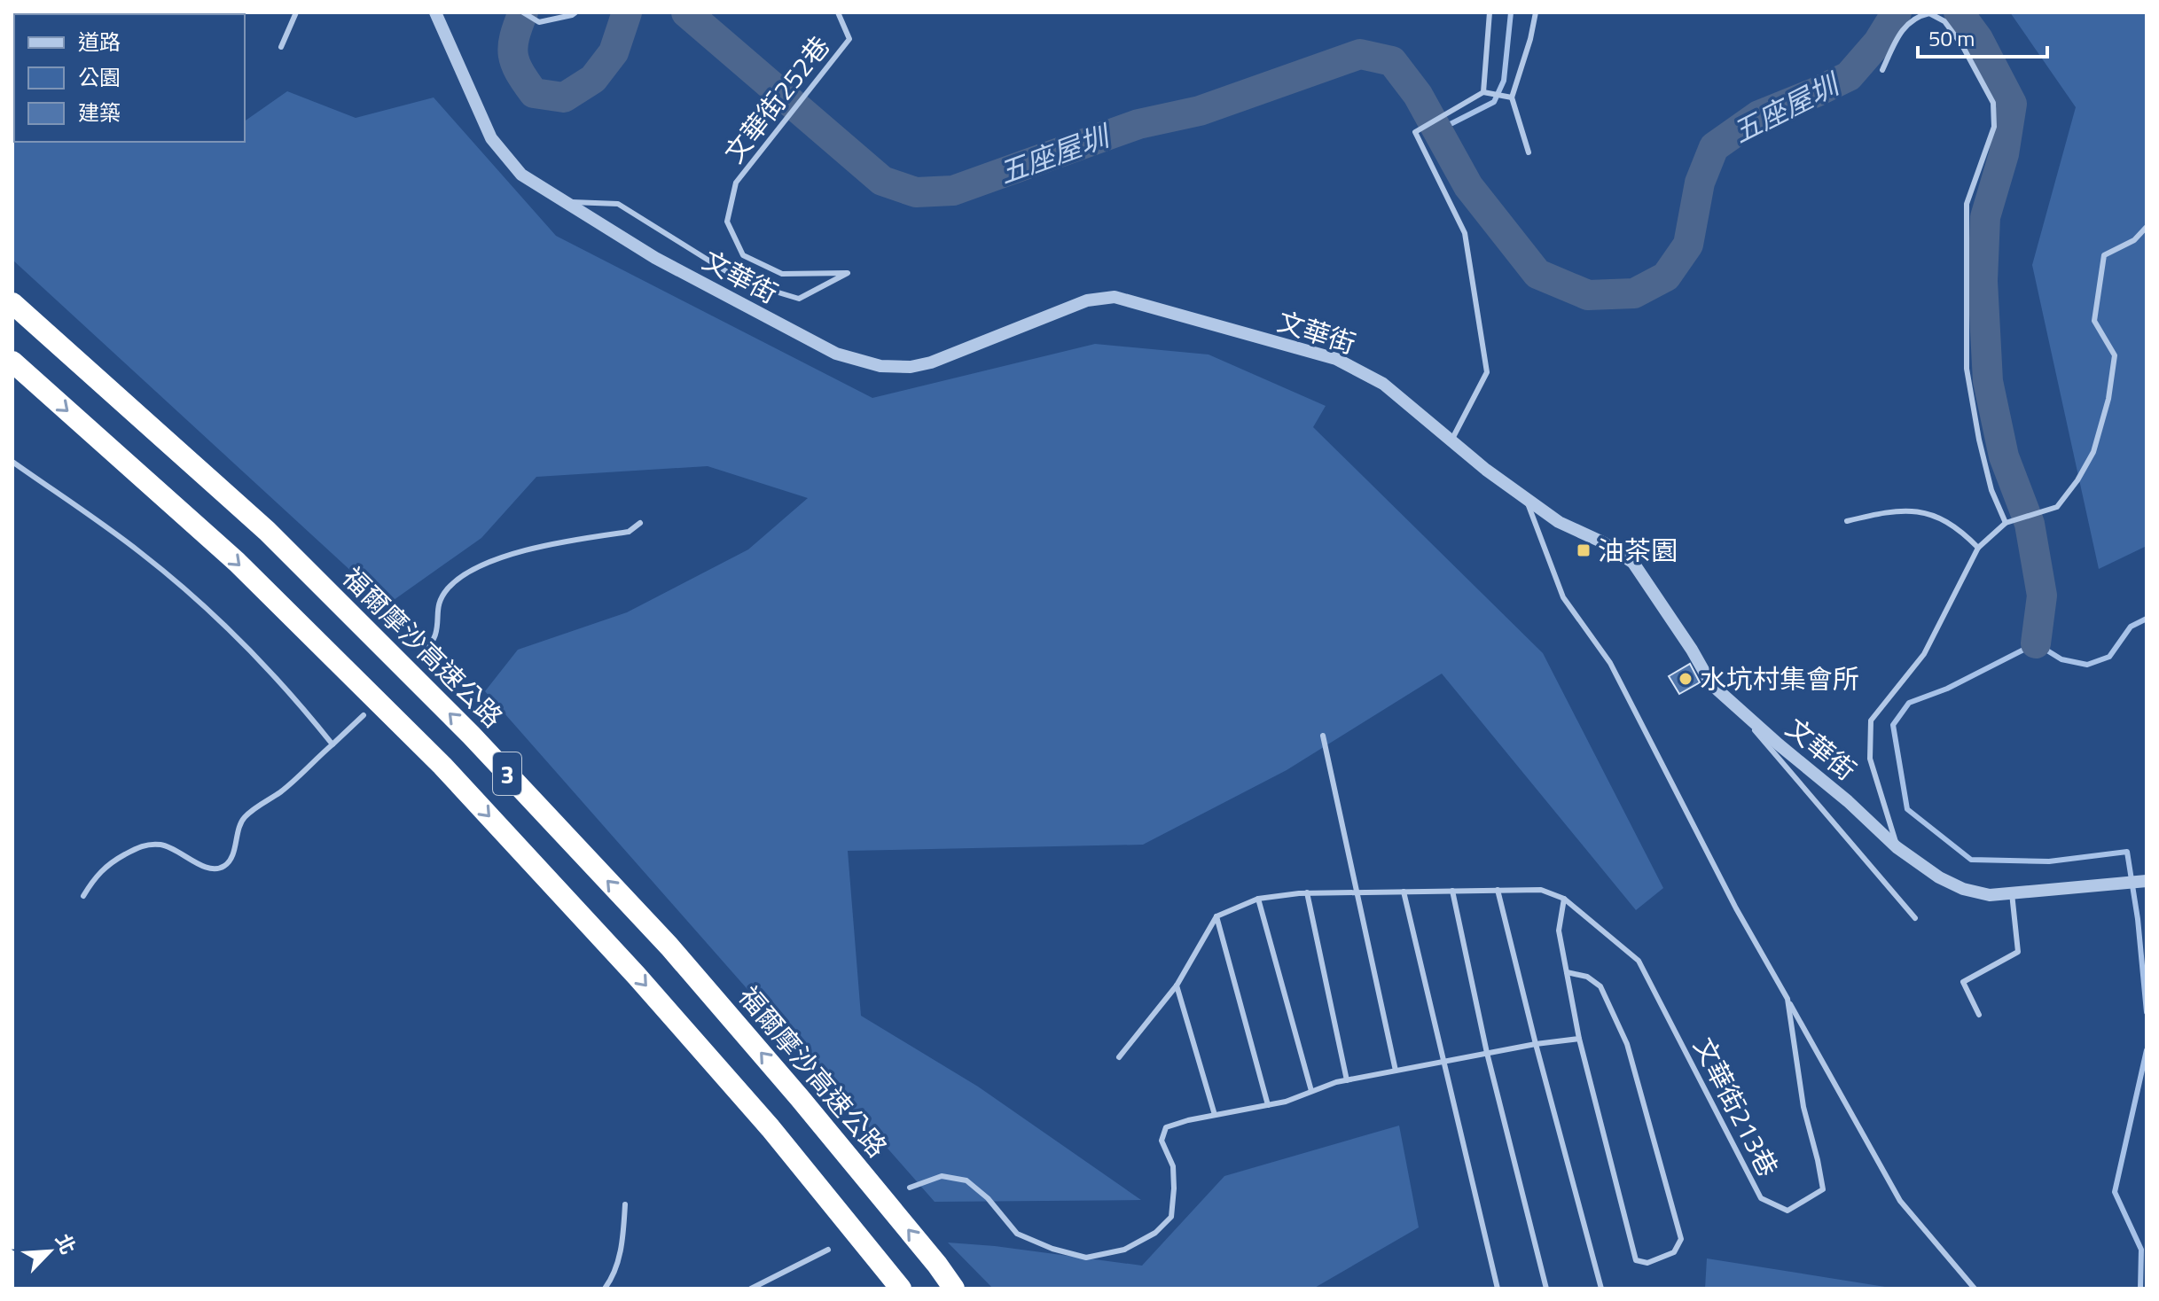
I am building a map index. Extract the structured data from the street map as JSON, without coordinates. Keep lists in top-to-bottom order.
{
  "streets": {
    "highway": ["福爾摩沙高速公路", "3"],
    "street": ["文華街"],
    "lane": ["文華街252巷", "文華街213巷"]
  },
  "crossings": [
    ["文華街252巷", "文華街"],
    ["文華街", "文華街213巷"]
  ],
  "water": ["五座屋圳"],
  "places": {
    "transit": ["油茶園"],
    "other": ["水坑村集會所"]
  },
  "legend": ["道路", "公園", "建築"],
  "scale_bar": "50 m",
  "north": "top right"
}
